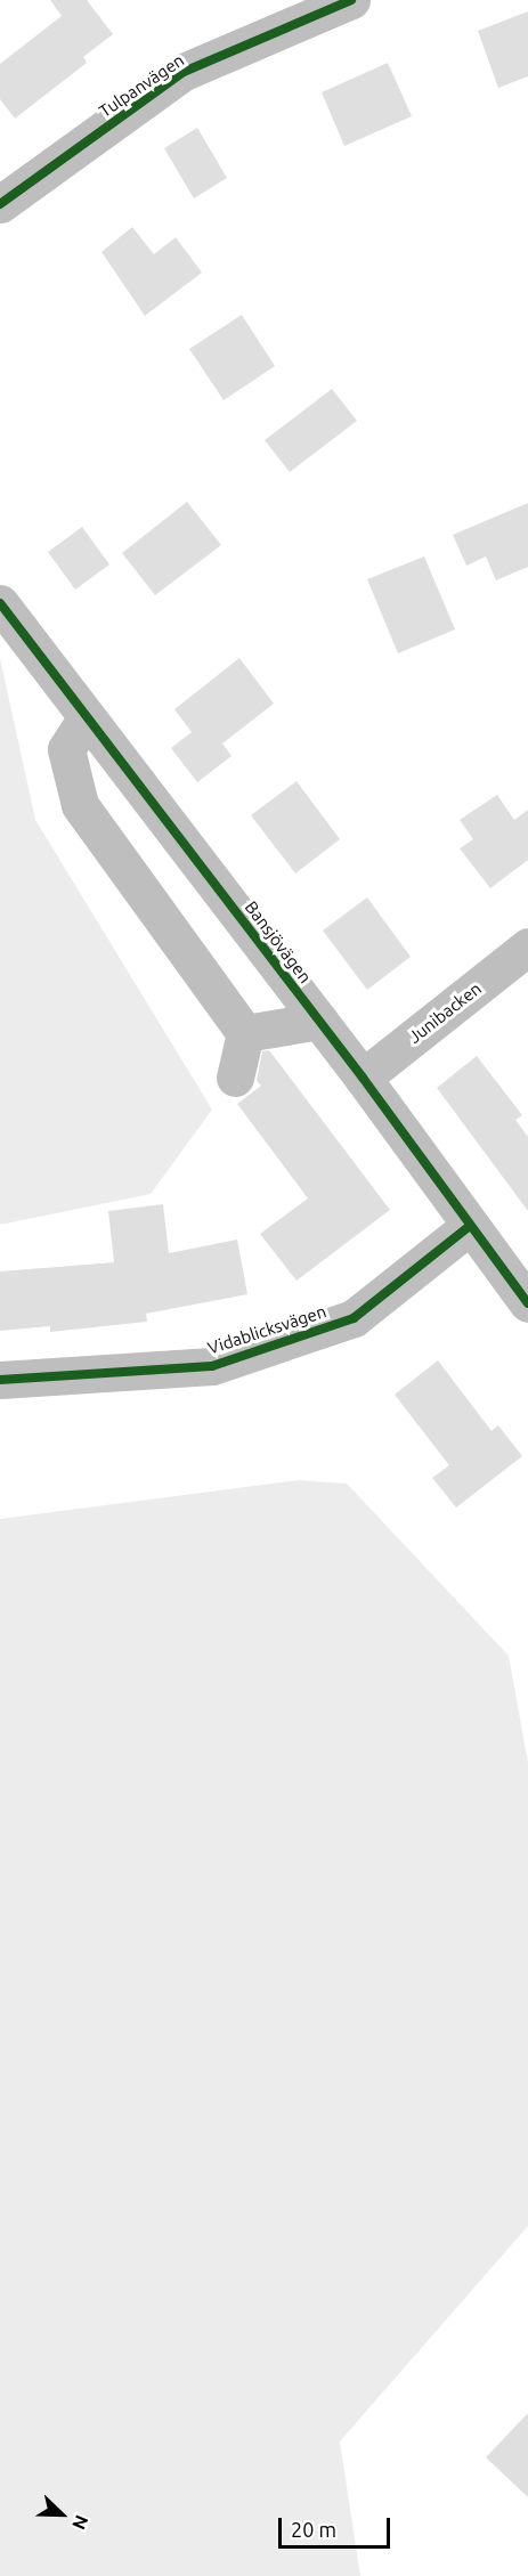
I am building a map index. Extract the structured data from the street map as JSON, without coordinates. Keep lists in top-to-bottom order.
{
  "streets": {
    "street": [
      "Tulpanvägen",
      "Bansjövägen",
      "Junibacken",
      "Vidablicksvägen"
    ]
  },
  "crossings": [
    ["Bansjövägen", "Junibacken"],
    ["Bansjövägen", "Vidablicksvägen"]
  ],
  "scale_bar": "20 m",
  "north": "bottom right"
}
